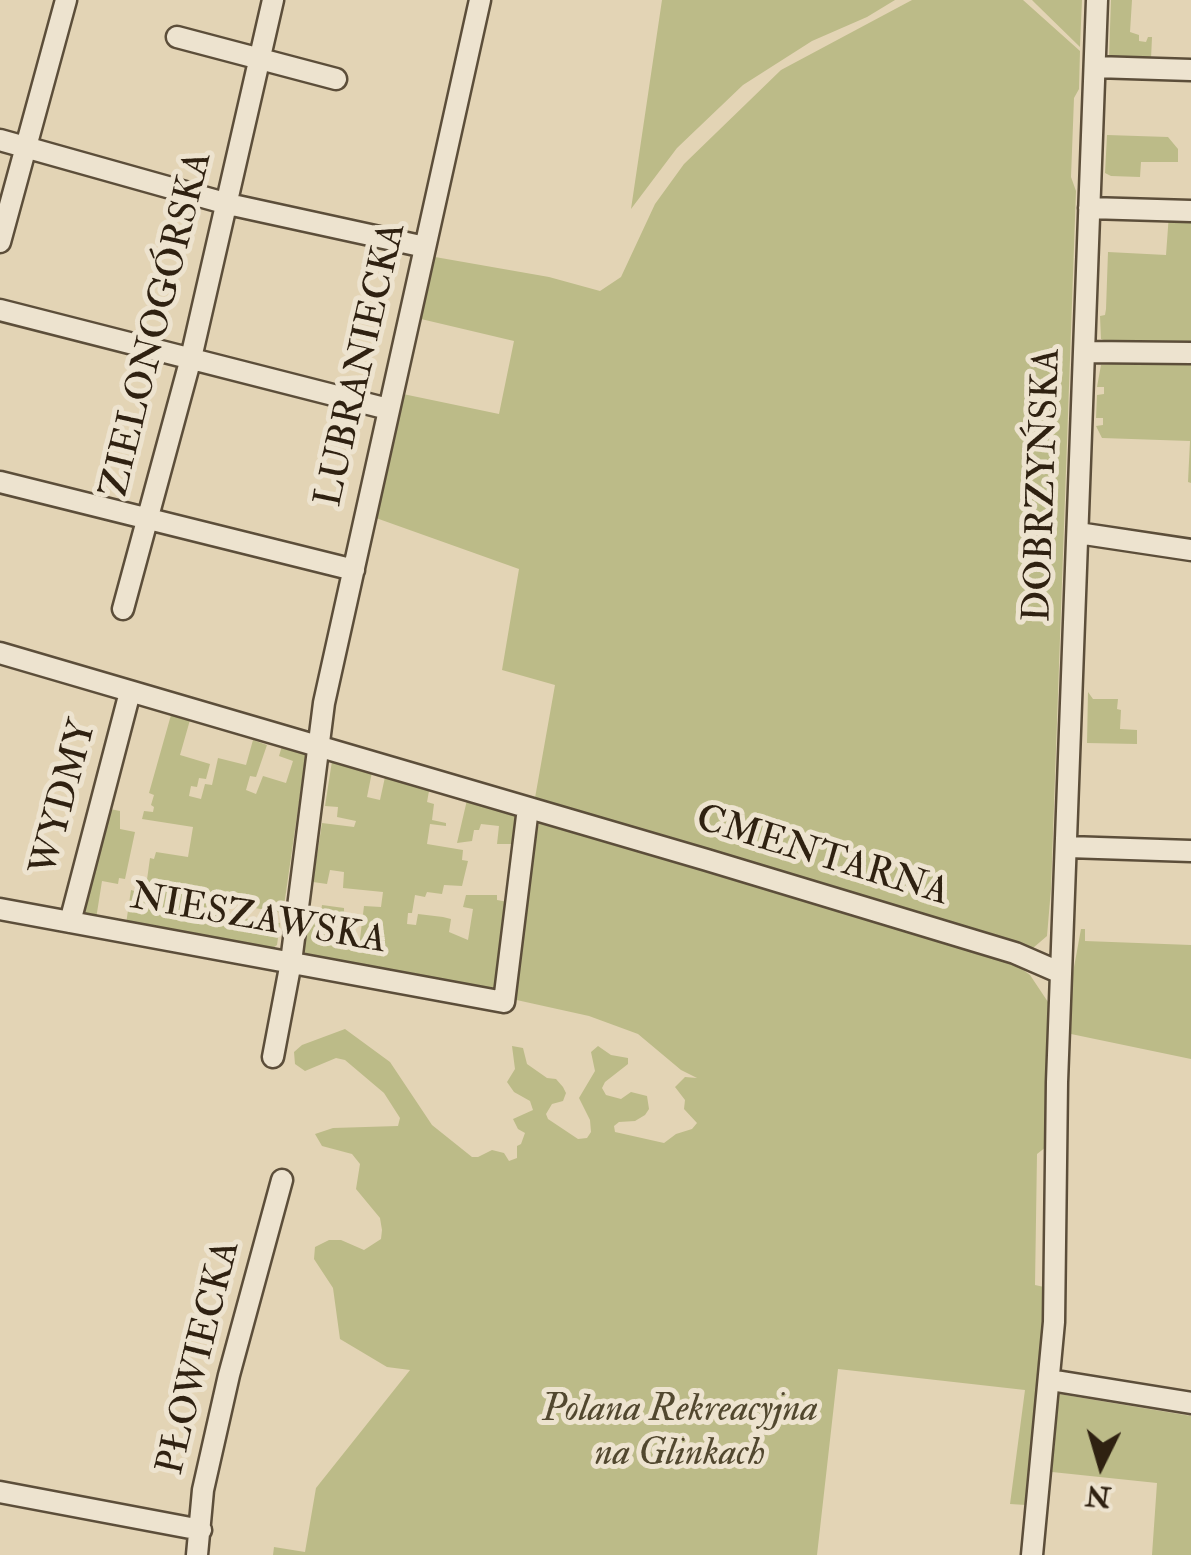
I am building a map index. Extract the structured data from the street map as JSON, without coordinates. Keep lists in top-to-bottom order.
{
  "streets": {
    "street": [
      "ZIELONOGÓRSKA",
      "LUBRANIECKA",
      "DOBRZYŃSKA",
      "WYDMY",
      "CMENTARNA",
      "NIESZAWSKA",
      "PŁOWIECKA"
    ]
  },
  "crossings": [
    ["LUBRANIECKA", "CMENTARNA"],
    ["DOBRZYŃSKA", "CMENTARNA"],
    ["WYDMY", "CMENTARNA"],
    ["WYDMY", "NIESZAWSKA"],
    ["CMENTARNA", "NIESZAWSKA"]
  ],
  "parks": ["Polana Rekreacyjna na Glinkach"],
  "north": "bottom"
}
